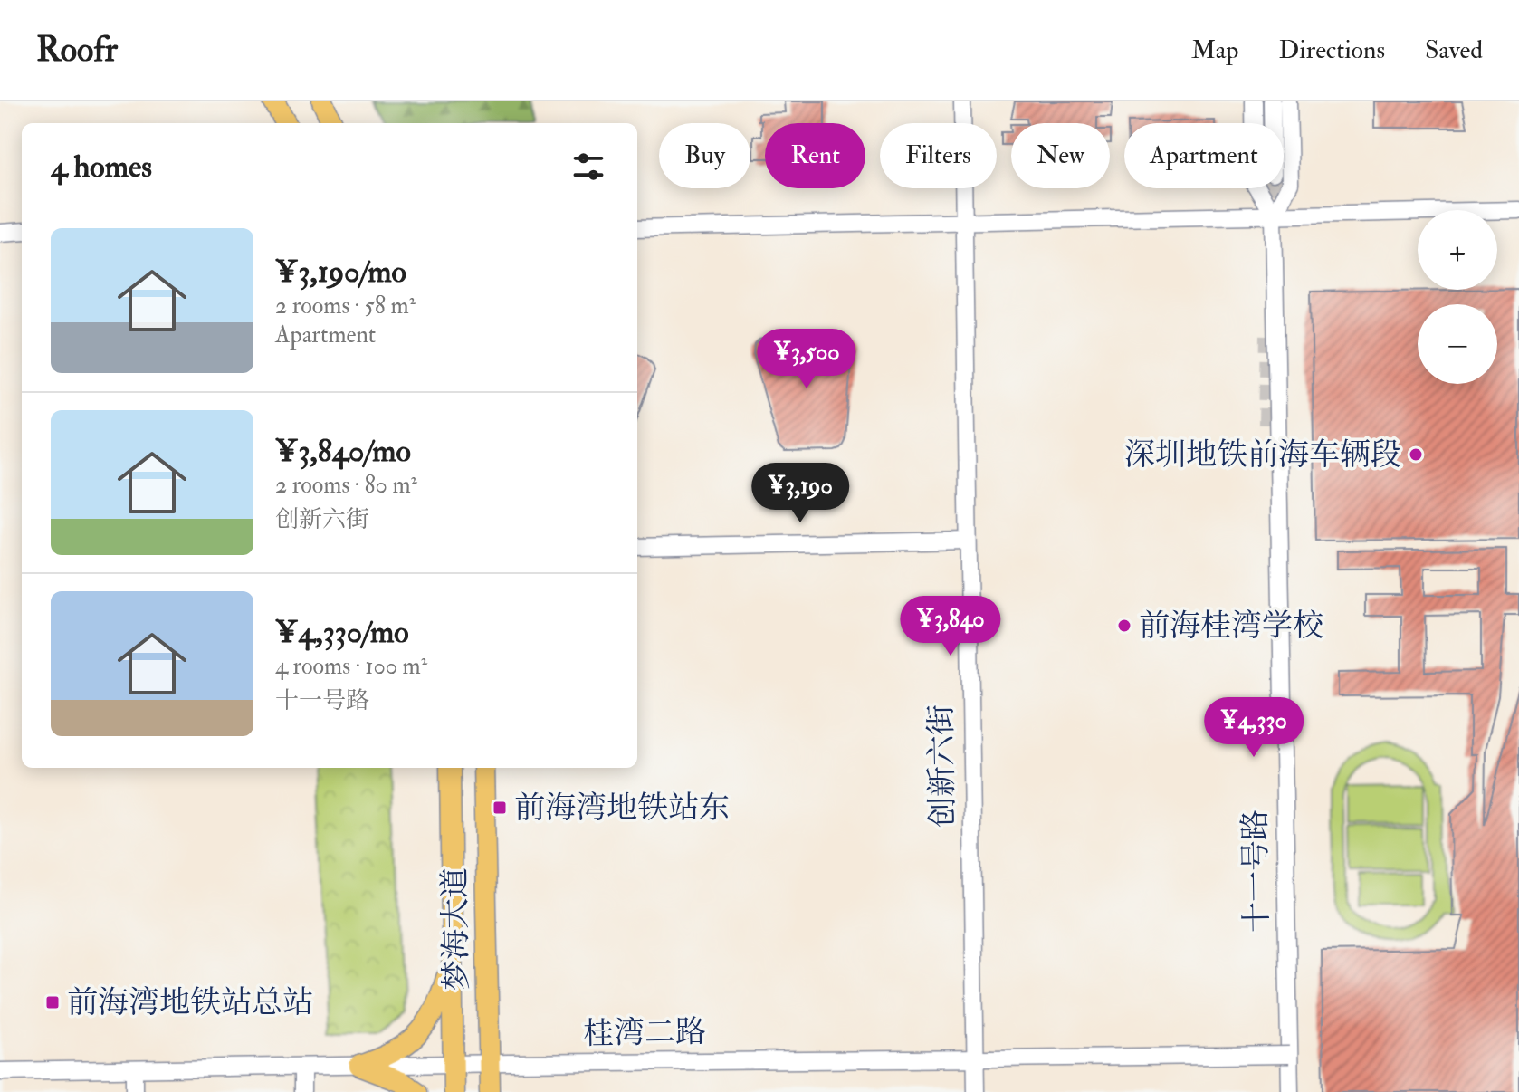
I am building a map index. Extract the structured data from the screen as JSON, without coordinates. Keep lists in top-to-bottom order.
{
  "streets": {
    "main road": ["梦海大道"],
    "street": ["创新六街", "十一号路", "桂湾二路"]
  },
  "crossings": [
    ["创新六街", "桂湾二路"],
    ["十一号路", "桂湾二路"],
    ["梦海大道", "桂湾二路"]
  ],
  "places": {
    "other": ["深圳地铁前海车辆段", "前海桂湾学校"],
    "transit": ["前海湾地铁站东", "前海湾地铁站总站"]
  },
  "page": {
    "header": "Roofr",
    "nav": ["Map", "Directions", "Saved"],
    "chip": [
      "Buy",
      "Rent",
      "Filters",
      "New",
      "Apartment"
    ],
    "heading": "4 homes",
    "map_buttons": ["+", "−"],
    "list": [
      {
        "name": "¥3,190/mo",
        "note": "2 rooms · 58 m² · Apartment"
      },
      {
        "name": "¥3,840/mo",
        "note": "2 rooms · 80 m² · 创新六街"
      },
      {
        "name": "¥4,330/mo",
        "note": "4 rooms · 100 m² · 十一号路"
      }
    ],
    "price": [
      "¥3,500",
      "¥3,190",
      "¥3,840",
      "¥4,330"
    ]
  }
}
